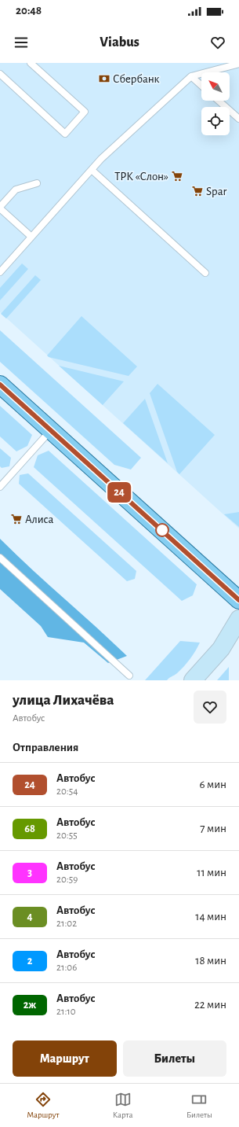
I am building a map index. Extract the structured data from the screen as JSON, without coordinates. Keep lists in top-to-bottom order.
{
  "places": {
    "bank": ["Сбербанк"],
    "supermarket": ["ТРК «Слон»", "Spar", "Алиса"]
  },
  "lines": ["bus line 24"],
  "north": "top left",
  "page": {
    "status": "20:48",
    "header": "Viabus",
    "on_map": "24",
    "heading": [
      ["улица Лихачёва", "Автобус"],
      "Отправления"
    ],
    "list": [
      {
        "mark": "24",
        "name": "Автобус",
        "note": "20:54",
        "value": "6 мин"
      },
      {
        "mark": "68",
        "name": "Автобус",
        "note": "20:55",
        "value": "7 мин"
      },
      {
        "mark": "3",
        "name": "Автобус",
        "note": "20:59",
        "value": "11 мин"
      },
      {
        "mark": "4",
        "name": "Автобус",
        "note": "21:02",
        "value": "14 мин"
      },
      {
        "mark": "2",
        "name": "Автобус",
        "note": "21:06",
        "value": "18 мин"
      },
      {
        "mark": "2ж",
        "name": "Автобус",
        "note": "21:10",
        "value": "22 мин"
      }
    ],
    "buttons": ["Маршрут", "Билеты"],
    "tabs": ["Маршрут", "Карта", "Билеты"]
  }
}
